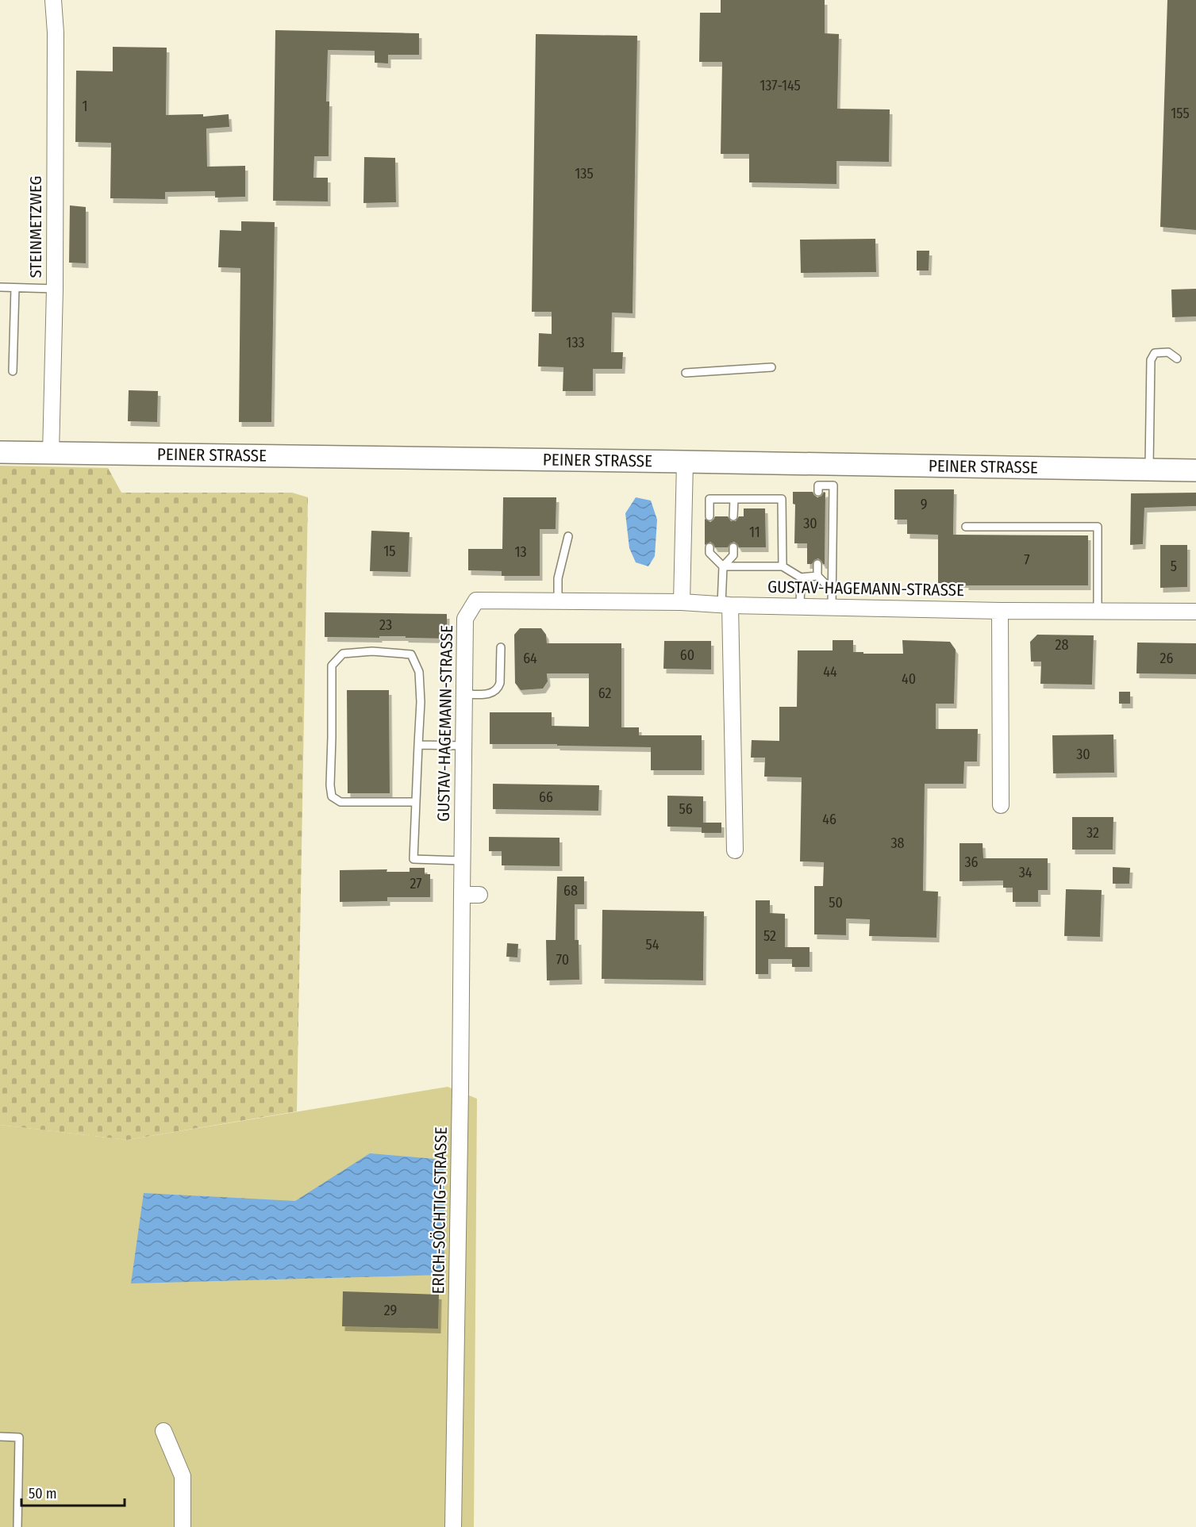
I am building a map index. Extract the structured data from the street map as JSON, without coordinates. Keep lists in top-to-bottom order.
{
  "streets": {
    "main road": ["PEINER STRASSE"],
    "street": ["STEINMETZWEG", "GUSTAV-HAGEMANN-STRASSE", "ERICH-SÖCHTIG-STRASSE"]
  },
  "crossings": [
    ["STEINMETZWEG", "PEINER STRASSE"],
    ["GUSTAV-HAGEMANN-STRASSE", "ERICH-SÖCHTIG-STRASSE"]
  ],
  "house_numbers": [
    "137-145",
    "1",
    "155",
    "135",
    "133",
    "9",
    "30",
    "11",
    "15",
    "13",
    "7",
    "5",
    "23",
    "28",
    "60",
    "64",
    "26",
    "44",
    "40",
    "62",
    "30",
    "66",
    "56",
    "46",
    "32",
    "38",
    "36",
    "34",
    "27",
    "68",
    "50",
    "52",
    "54",
    "70",
    "29"
  ],
  "scale_bar": "50 m"
}
